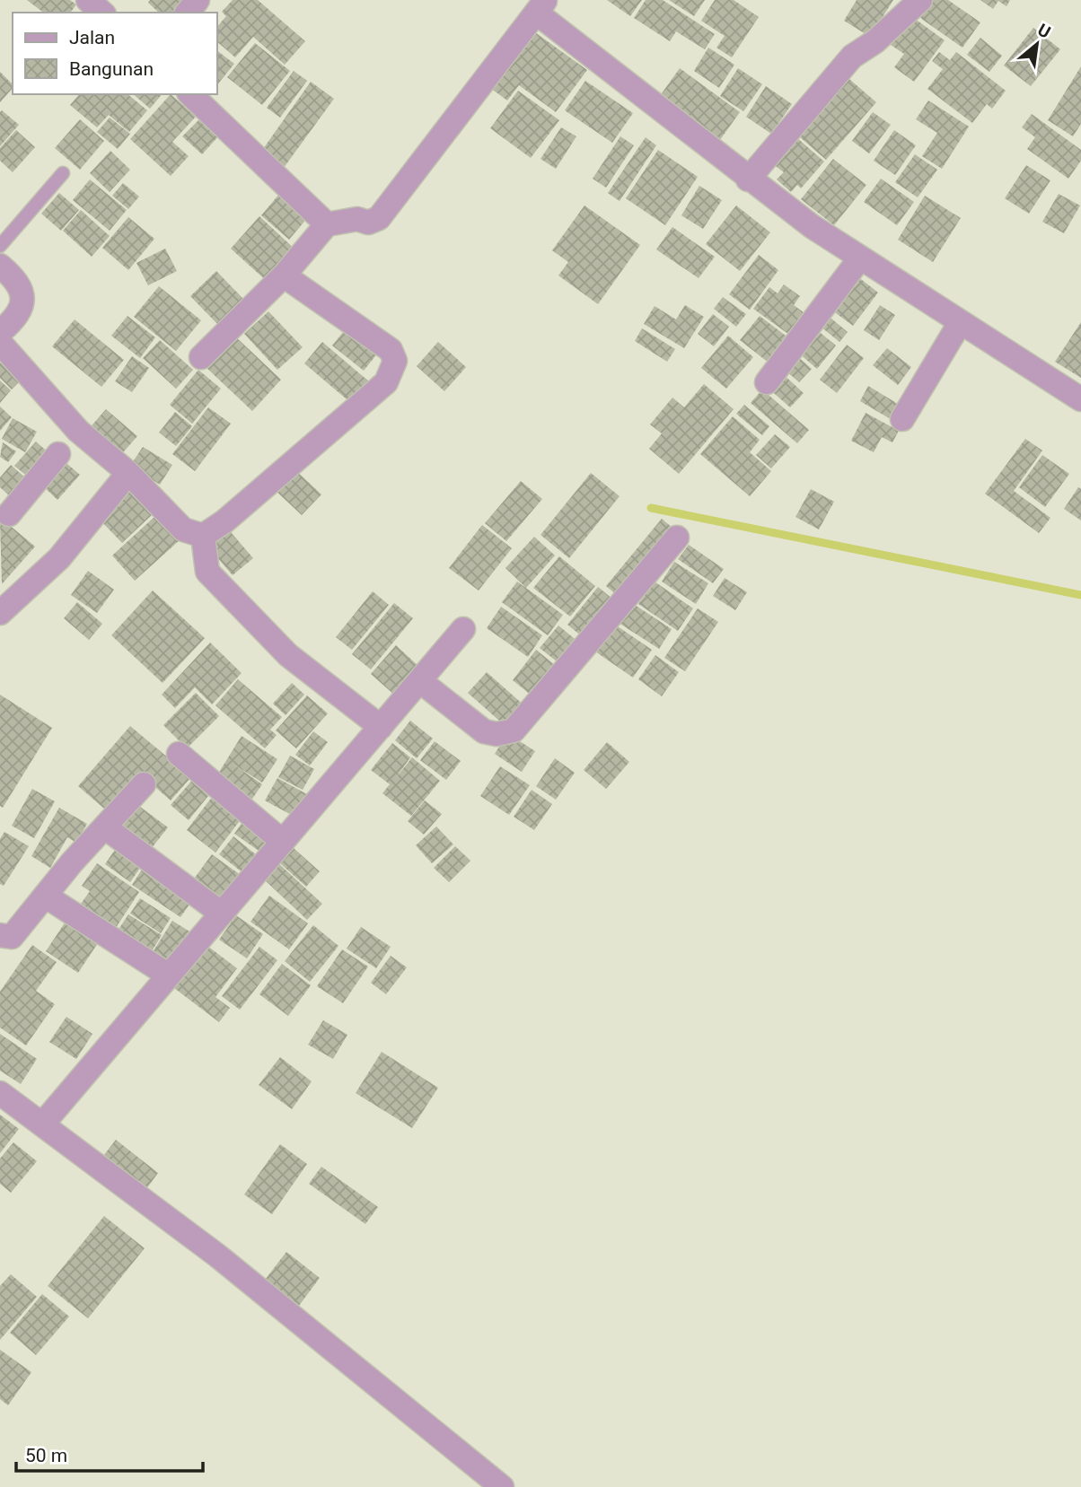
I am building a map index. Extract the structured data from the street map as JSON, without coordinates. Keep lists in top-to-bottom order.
{
  "legend": ["Jalan", "Bangunan"],
  "scale_bar": "50 m",
  "north": "top right"
}
